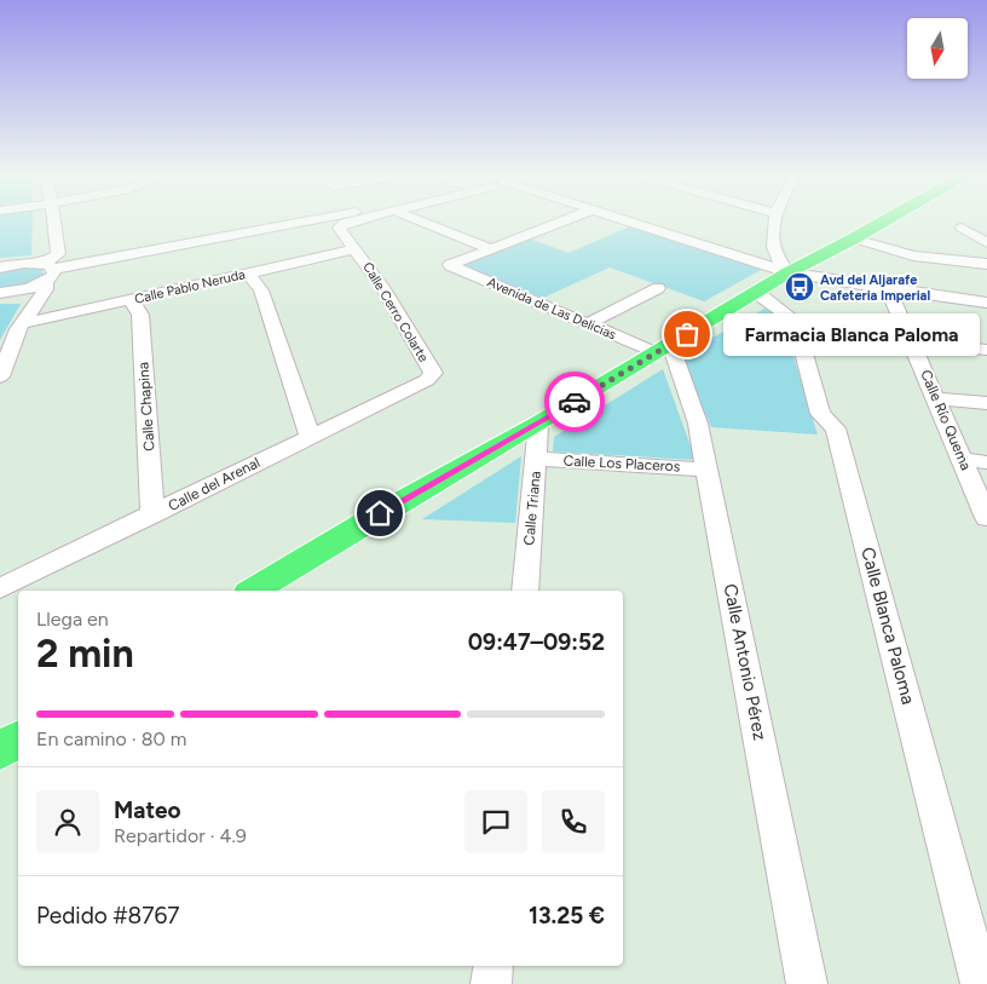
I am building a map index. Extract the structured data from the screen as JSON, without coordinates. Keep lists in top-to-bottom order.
{
  "streets": {
    "street": [
      "Calle Pablo Neruda",
      "Avenida de Las Delicias",
      "Calle Cerro Colarte",
      "Calle Chapina",
      "Calle Río Quema",
      "Calle Los Placeros",
      "Calle del Arenal",
      "Calle Triana",
      "Calle Blanca Paloma",
      "Calle Antonio Pérez"
    ]
  },
  "crossings": [
    ["Calle Pablo Neruda", "Calle Cerro Colarte"],
    ["Calle Pablo Neruda", "Calle Chapina"],
    ["Avenida de Las Delicias", "Calle Antonio Pérez"],
    ["Calle Cerro Colarte", "Calle del Arenal"],
    ["Calle Chapina", "Calle del Arenal"],
    ["Calle Los Placeros", "Calle Triana"],
    ["Calle Los Placeros", "Calle Antonio Pérez"]
  ],
  "places": {
    "bus stop": ["Avd del Aljarafe Cafeteria Imperial"],
    "other": ["Farmacia Blanca Paloma"]
  },
  "north": "bottom",
  "page": {
    "bubble": "Farmacia Blanca Paloma",
    "heading": ["2 min", "Llega en", "09:47–09:52"],
    "panel": [
      "Mateo",
      "Repartidor · 4.9",
      "Pedido #8767",
      "13.25 €"
    ],
    "bar": "En camino · 80 m"
  }
}
